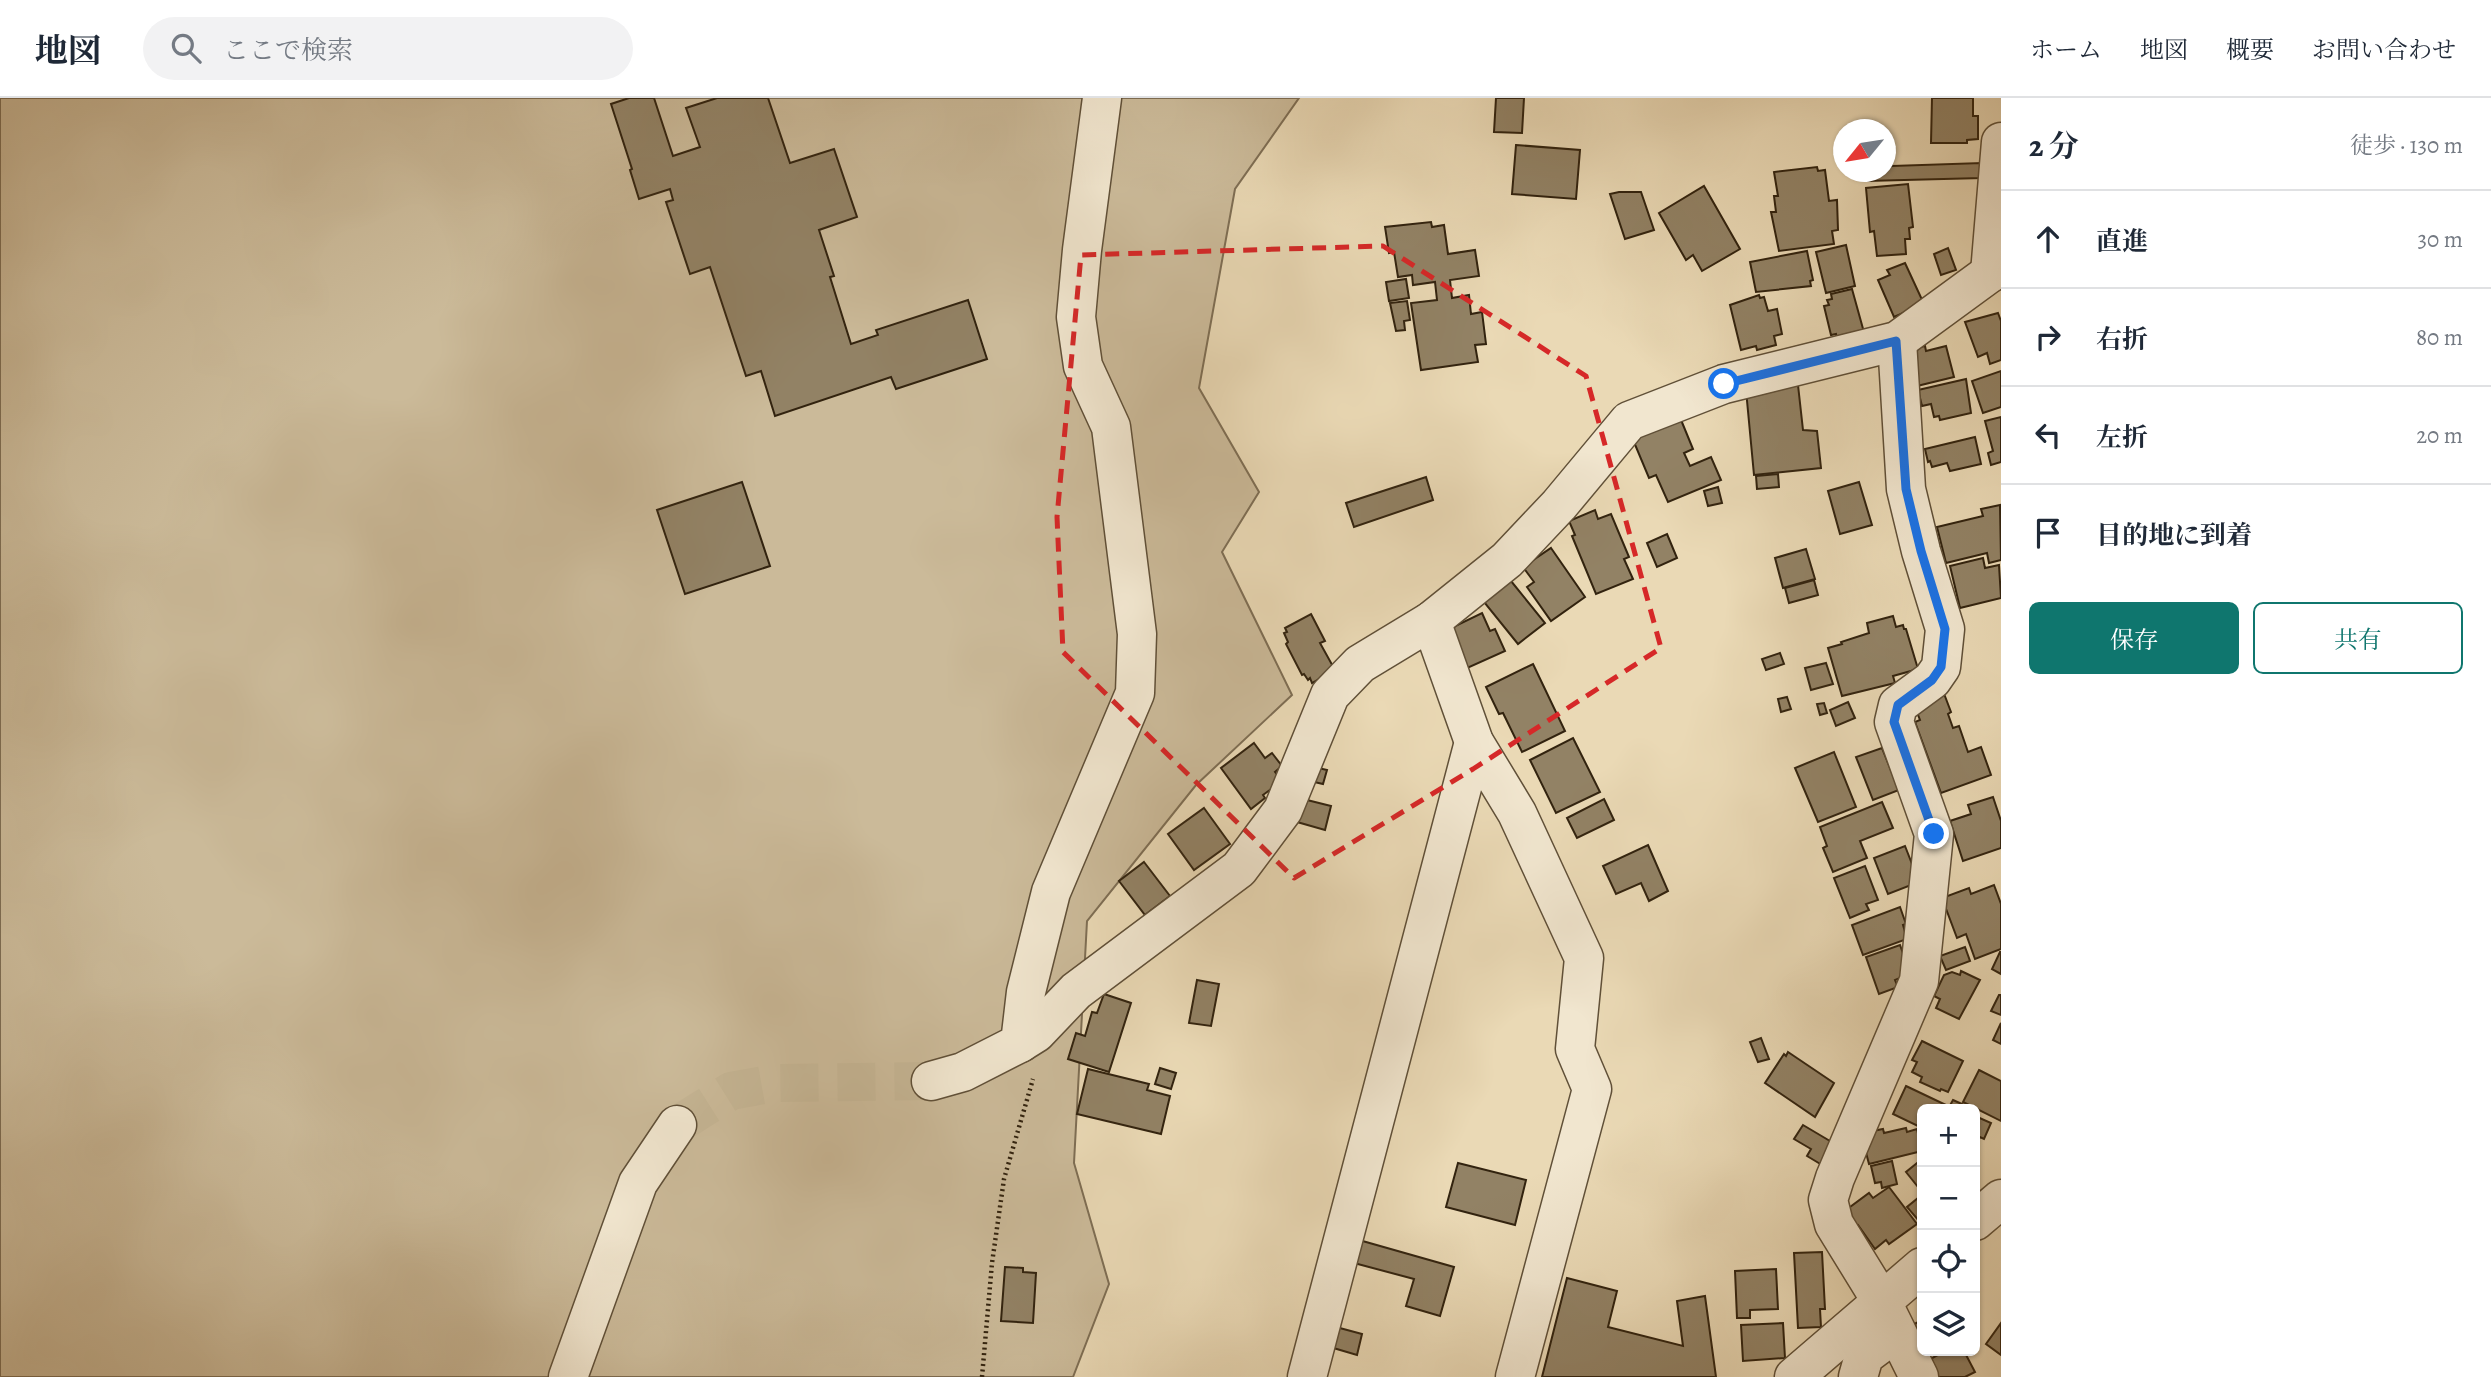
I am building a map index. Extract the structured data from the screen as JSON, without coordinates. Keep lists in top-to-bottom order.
{
  "north": "bottom left",
  "page": {
    "header": "地図",
    "search": "ここで検索",
    "nav": [
      "ホーム",
      "地図",
      "概要",
      "お問い合わせ"
    ],
    "heading": ["2 分", "徒歩 · 130 m"],
    "list": [
      ["直進", "30 m"],
      ["右折", "80 m"],
      ["左折", "20 m"],
      "目的地に到着"
    ],
    "buttons": ["保存", "共有"],
    "map_buttons": ["+", "−"]
  }
}
